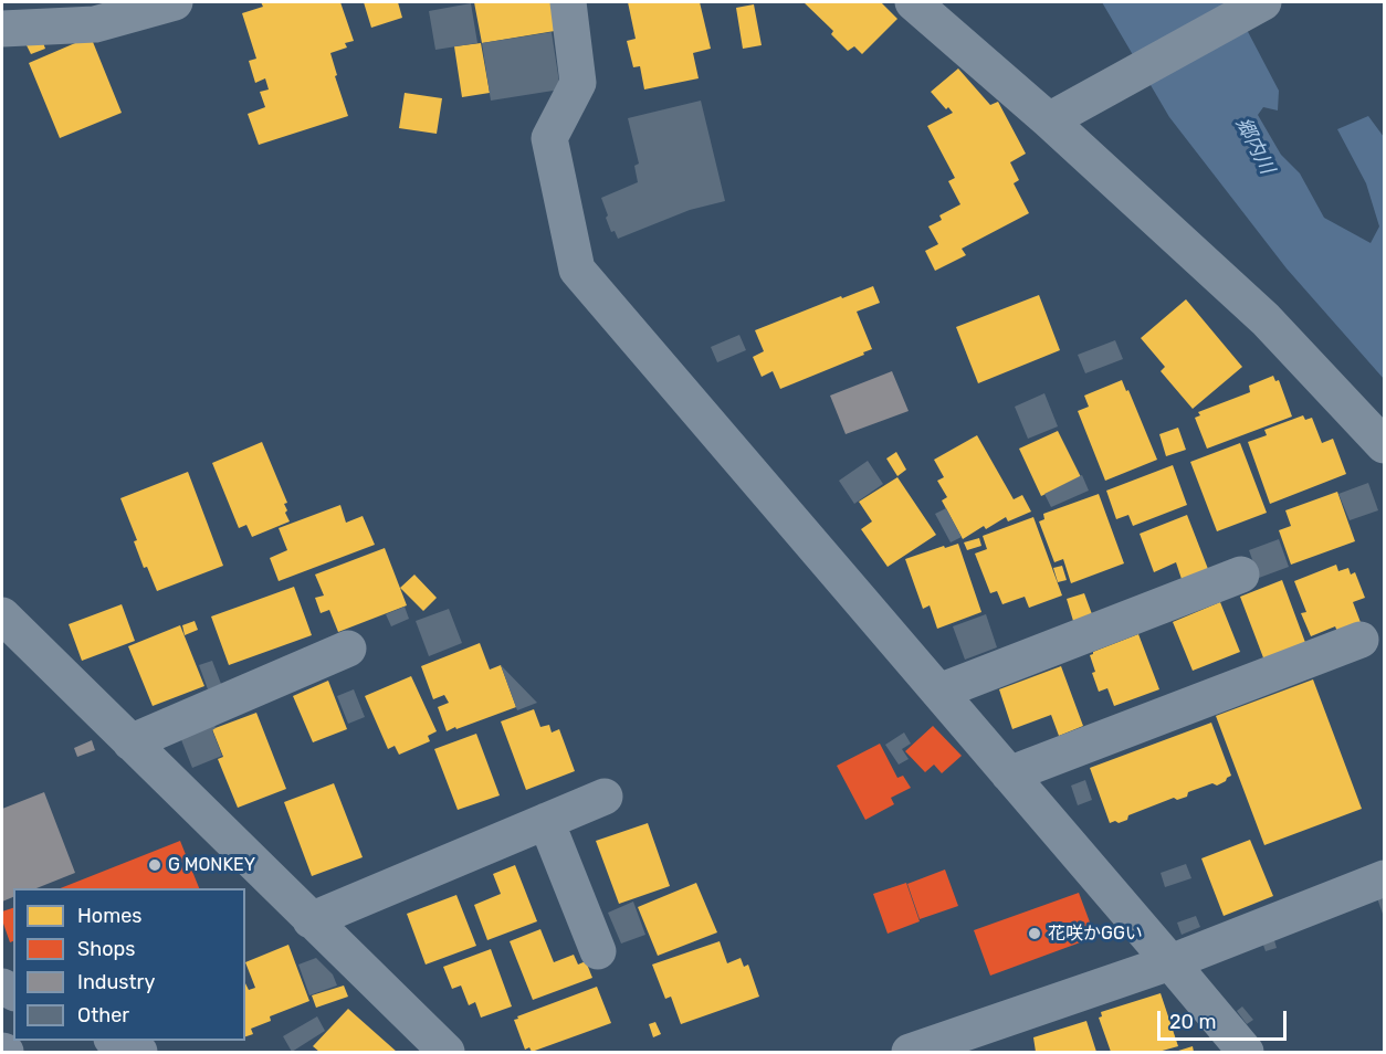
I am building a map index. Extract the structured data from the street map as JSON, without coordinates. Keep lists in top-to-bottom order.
{
  "water": ["郷内川"],
  "places": ["G MONKEY", "花咲かGGい"],
  "legend": [
    "Homes",
    "Shops",
    "Industry",
    "Other"
  ],
  "scale_bar": "20 m"
}
